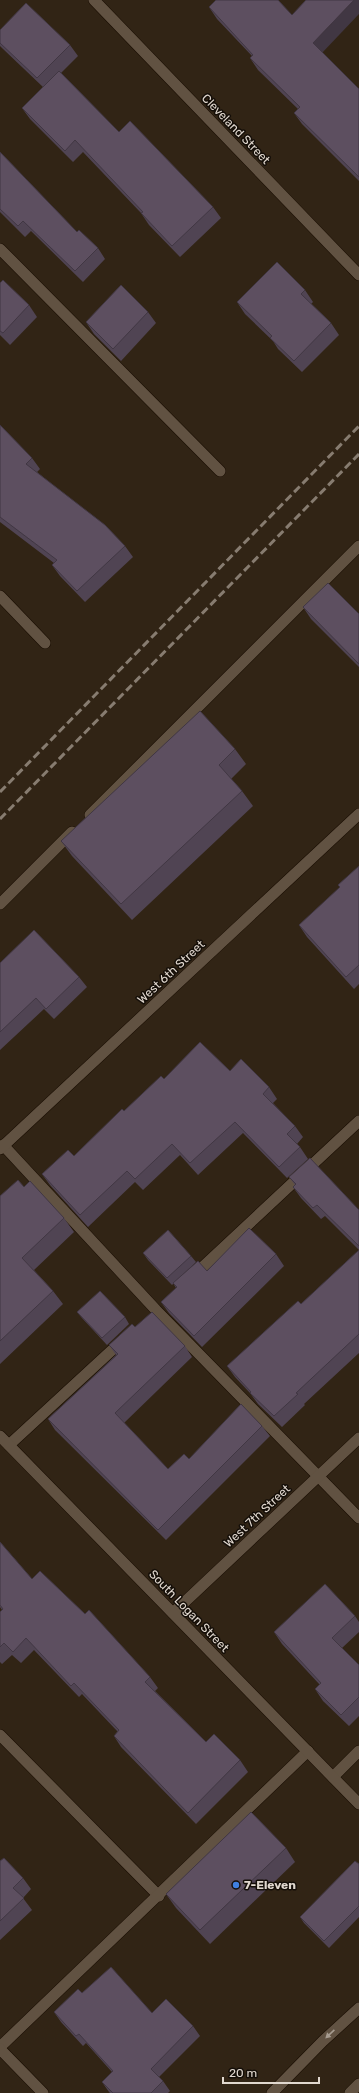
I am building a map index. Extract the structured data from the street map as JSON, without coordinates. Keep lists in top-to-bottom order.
{
  "streets": {
    "street": [
      "Cleveland Street",
      "West 6th Street",
      "West 7th Street",
      "South Logan Street"
    ]
  },
  "crossings": [
    ["West 7th Street", "South Logan Street"]
  ],
  "places": ["7-Eleven"],
  "scale_bar": "20 m"
}
